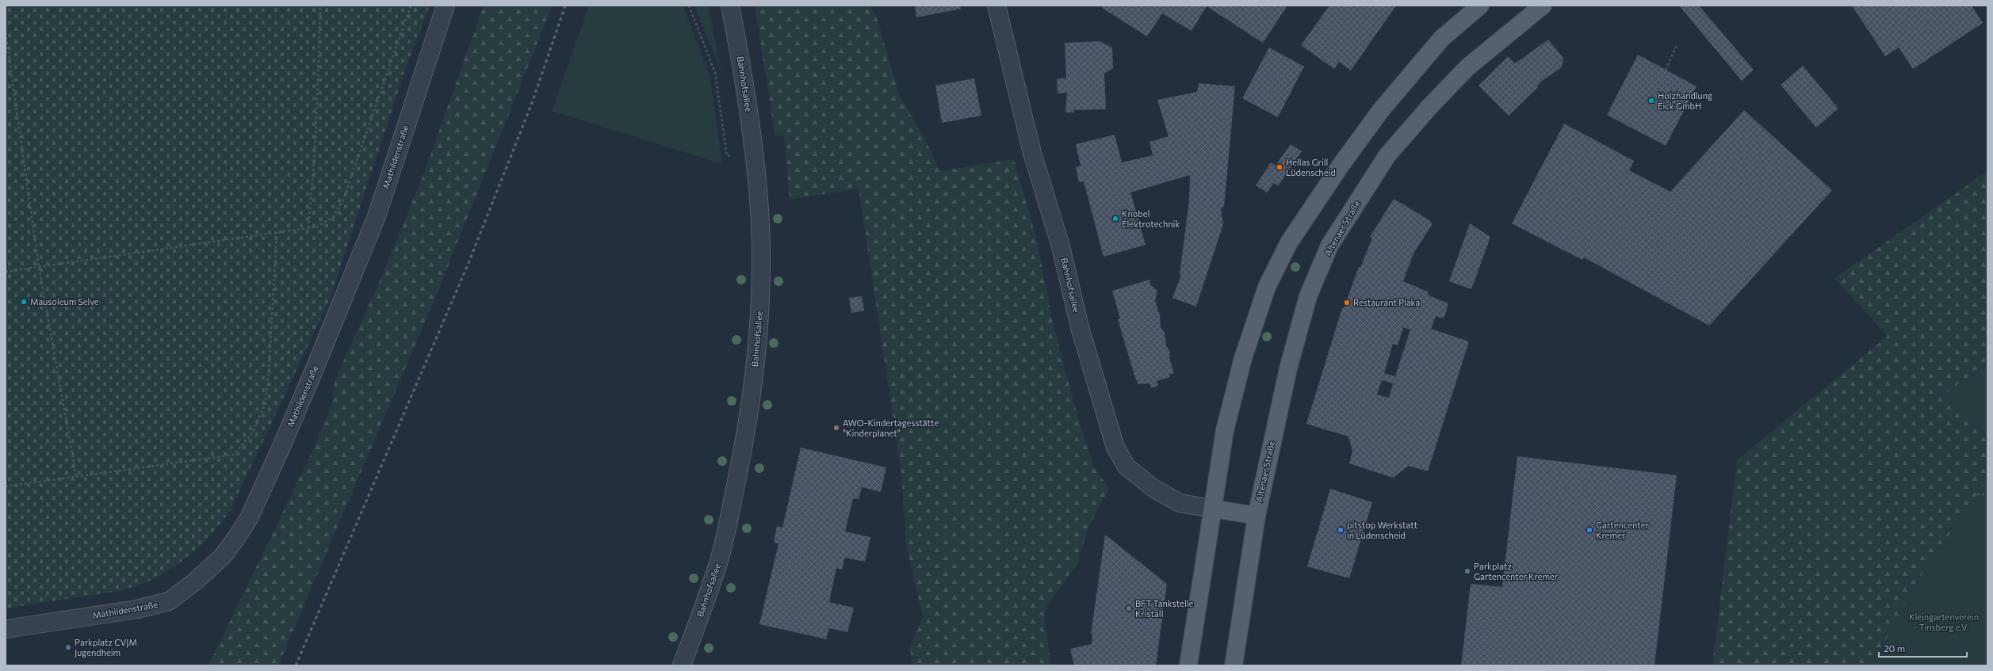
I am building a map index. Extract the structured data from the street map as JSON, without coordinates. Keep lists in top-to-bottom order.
{
  "streets": {
    "main road": ["Altenaer Straße"],
    "street": ["Bahnhofsallee", "Mathildenstraße"]
  },
  "parks": ["Kleingartenverein Tinsberg e.V."],
  "places": [
    "Holzhandlung Eick GmbH",
    "Hellas Grill Lüdenscheid",
    "Knobel Elektrotechnik",
    "Mausoleum Selve",
    "Restaurant Plaka",
    "AWO-Kindertagesstätte \"Kinderplanet\"",
    "pitstop Werkstatt in Lüdenscheid",
    "Gartencenter Kremer",
    "Parkplatz Gartencenter Kremer",
    "BFT Tankstelle Kristall",
    "Parkplatz CVJM Jugendheim"
  ],
  "scale_bar": "20 m"
}
